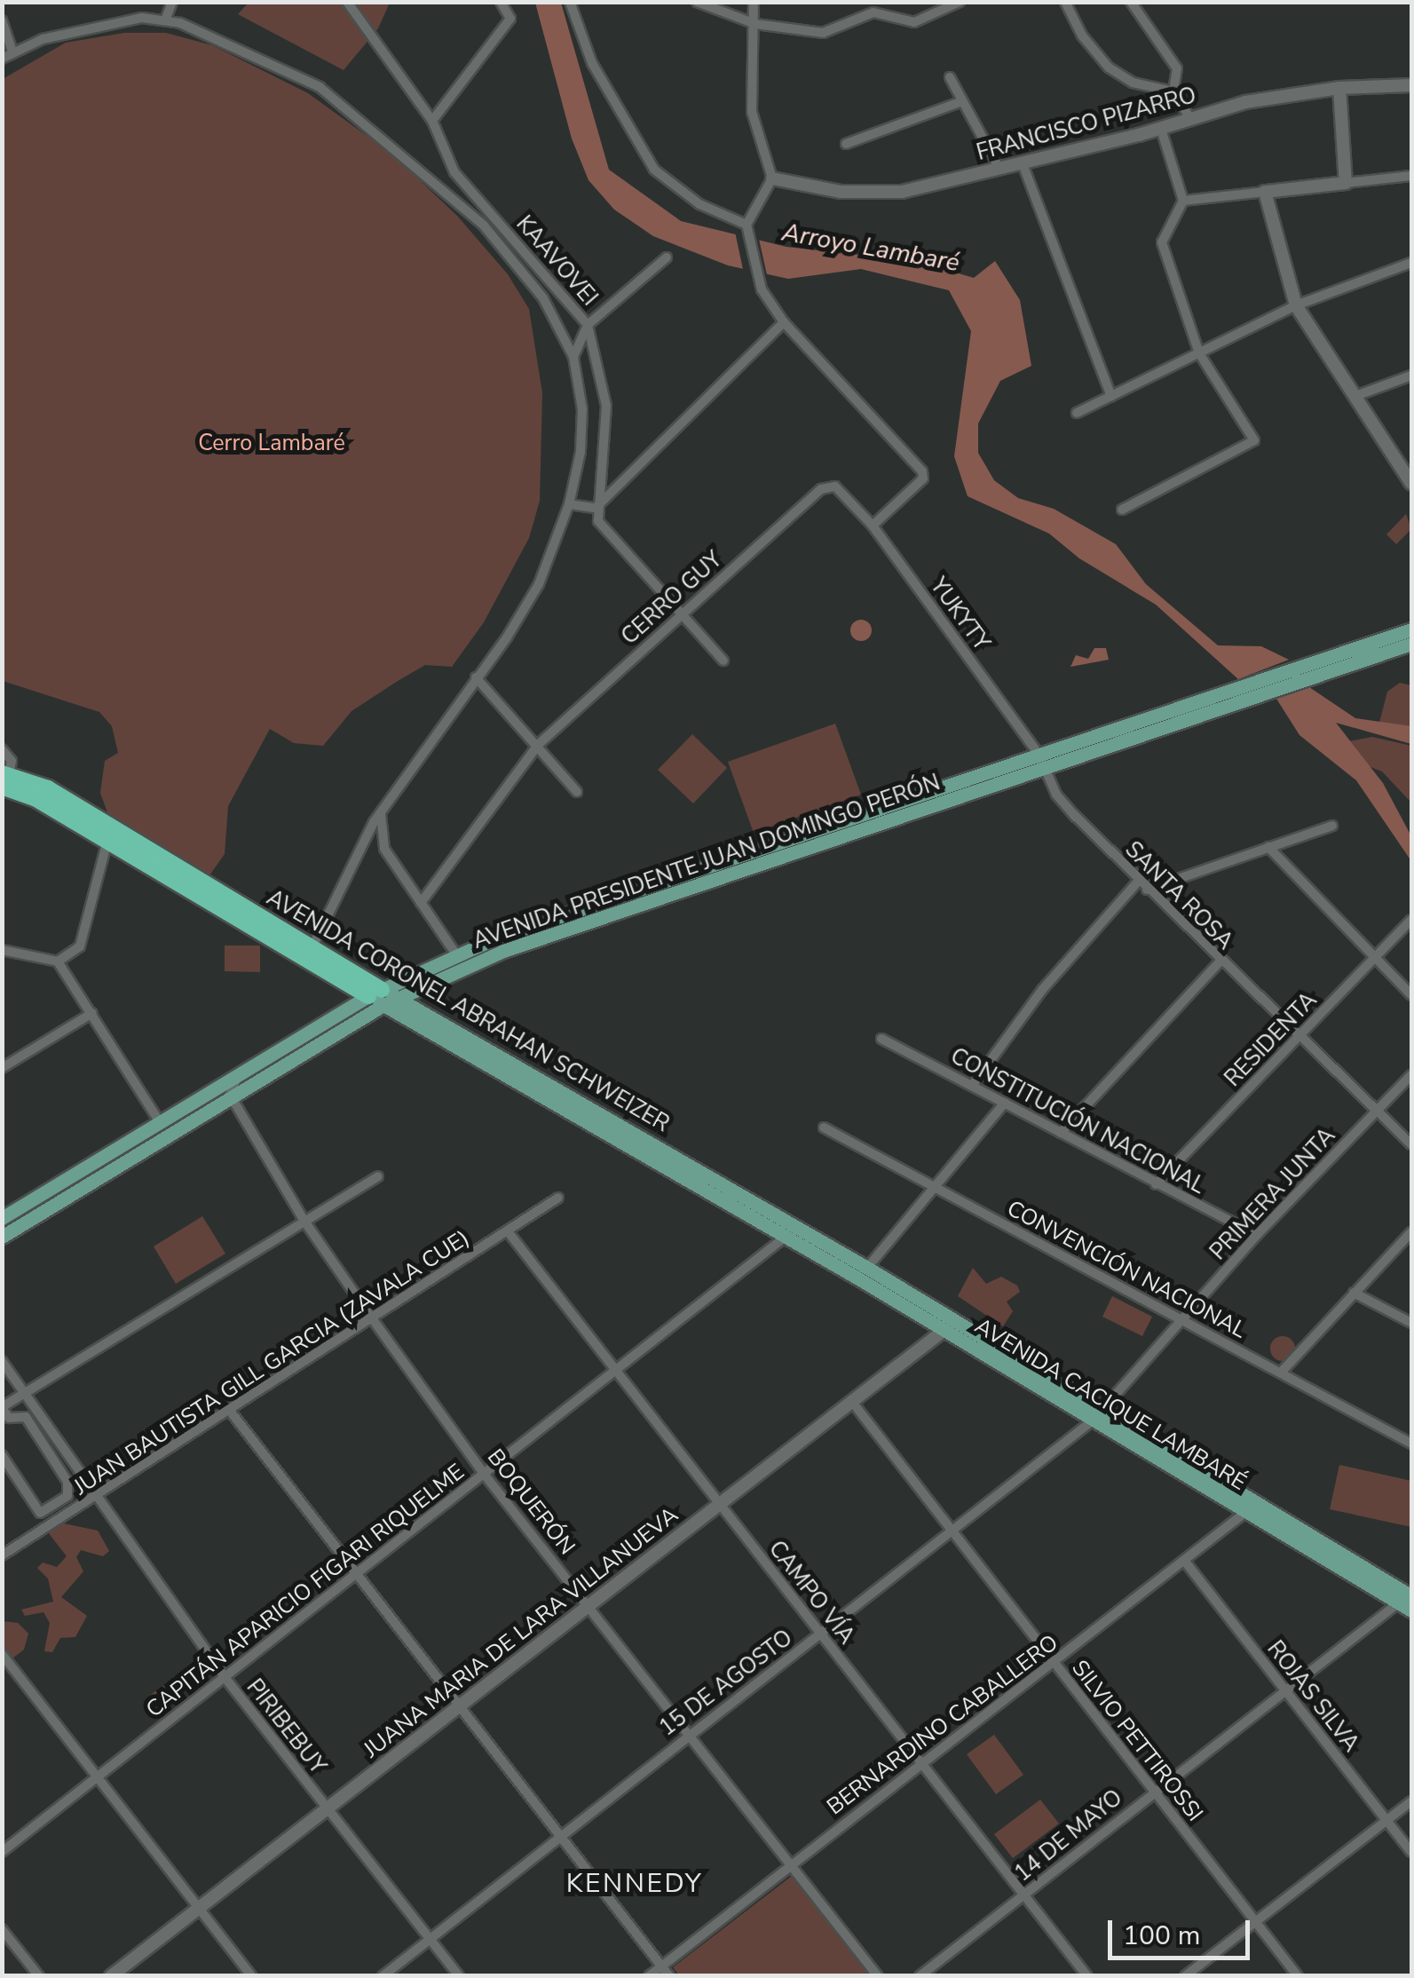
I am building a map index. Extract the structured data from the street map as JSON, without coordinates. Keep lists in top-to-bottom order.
{
  "streets": {
    "highway": ["AVENIDA CORONEL ABRAHAN SCHWEIZER"],
    "main road": ["AVENIDA PRESIDENTE JUAN DOMINGO PERÓN", "AVENIDA CACIQUE LAMBARÉ"],
    "street": [
      "FRANCISCO PIZARRO",
      "KAAVOVEI",
      "CERRO GUY",
      "YUKYTY",
      "SANTA ROSA",
      "RESIDENTA",
      "CONSTITUCIÓN NACIONAL",
      "PRIMERA JUNTA",
      "CONVENCIÓN NACIONAL",
      "JUAN BAUTISTA GILL GARCIA (ZAVALA CUE)",
      "BOQUERÓN",
      "CAPITÁN APARICIO FIGARI RIQUELME",
      "CAMPO VÍA",
      "JUANA MARIA DE LARA VILLANUEVA",
      "15 DE AGOSTO",
      "ROJAS SILVA",
      "BERNARDINO CABALLERO",
      "PIRIBEBUY",
      "SILVIO PETTIROSSI",
      "14 DE MAYO"
    ]
  },
  "crossings": [
    ["CERRO GUY", "YUKYTY"],
    ["YUKYTY", "AVENIDA PRESIDENTE JUAN DOMINGO PERÓN"],
    ["YUKYTY", "SANTA ROSA"],
    ["AVENIDA PRESIDENTE JUAN DOMINGO PERÓN", "SANTA ROSA"],
    ["AVENIDA PRESIDENTE JUAN DOMINGO PERÓN", "AVENIDA CORONEL ABRAHAN SCHWEIZER"],
    ["AVENIDA PRESIDENTE JUAN DOMINGO PERÓN", "BOQUERÓN"],
    ["SANTA ROSA", "RESIDENTA"],
    ["SANTA ROSA", "PRIMERA JUNTA"],
    ["AVENIDA CORONEL ABRAHAN SCHWEIZER", "AVENIDA CACIQUE LAMBARÉ"],
    ["AVENIDA CORONEL ABRAHAN SCHWEIZER", "CAPITÁN APARICIO FIGARI RIQUELME"],
    ["RESIDENTA", "CONSTITUCIÓN NACIONAL"],
    ["CONSTITUCIÓN NACIONAL", "PRIMERA JUNTA"],
    ["PRIMERA JUNTA", "CONVENCIÓN NACIONAL"],
    ["PRIMERA JUNTA", "AVENIDA CACIQUE LAMBARÉ"],
    ["PRIMERA JUNTA", "15 DE AGOSTO"],
    ["JUAN BAUTISTA GILL GARCIA (ZAVALA CUE)", "BOQUERÓN"],
    ["JUAN BAUTISTA GILL GARCIA (ZAVALA CUE)", "CAMPO VÍA"],
    ["JUAN BAUTISTA GILL GARCIA (ZAVALA CUE)", "PIRIBEBUY"],
    ["AVENIDA CACIQUE LAMBARÉ", "CAPITÁN APARICIO FIGARI RIQUELME"],
    ["AVENIDA CACIQUE LAMBARÉ", "JUANA MARIA DE LARA VILLANUEVA"],
    ["AVENIDA CACIQUE LAMBARÉ", "15 DE AGOSTO"],
    ["AVENIDA CACIQUE LAMBARÉ", "BERNARDINO CABALLERO"],
    ["AVENIDA CACIQUE LAMBARÉ", "14 DE MAYO"],
    ["BOQUERÓN", "CAPITÁN APARICIO FIGARI RIQUELME"],
    ["BOQUERÓN", "JUANA MARIA DE LARA VILLANUEVA"],
    ["BOQUERÓN", "15 DE AGOSTO"],
    ["BOQUERÓN", "BERNARDINO CABALLERO"],
    ["CAPITÁN APARICIO FIGARI RIQUELME", "CAMPO VÍA"],
    ["CAPITÁN APARICIO FIGARI RIQUELME", "PIRIBEBUY"],
    ["CAMPO VÍA", "JUANA MARIA DE LARA VILLANUEVA"],
    ["CAMPO VÍA", "15 DE AGOSTO"],
    ["CAMPO VÍA", "BERNARDINO CABALLERO"],
    ["CAMPO VÍA", "14 DE MAYO"],
    ["JUANA MARIA DE LARA VILLANUEVA", "PIRIBEBUY"],
    ["JUANA MARIA DE LARA VILLANUEVA", "SILVIO PETTIROSSI"],
    ["15 DE AGOSTO", "PIRIBEBUY"],
    ["15 DE AGOSTO", "SILVIO PETTIROSSI"],
    ["ROJAS SILVA", "BERNARDINO CABALLERO"],
    ["ROJAS SILVA", "14 DE MAYO"],
    ["BERNARDINO CABALLERO", "SILVIO PETTIROSSI"],
    ["SILVIO PETTIROSSI", "14 DE MAYO"]
  ],
  "districts": ["KENNEDY"],
  "water": ["Arroyo Lambaré"],
  "parks": ["Cerro Lambaré"],
  "scale_bar": "100 m"
}
